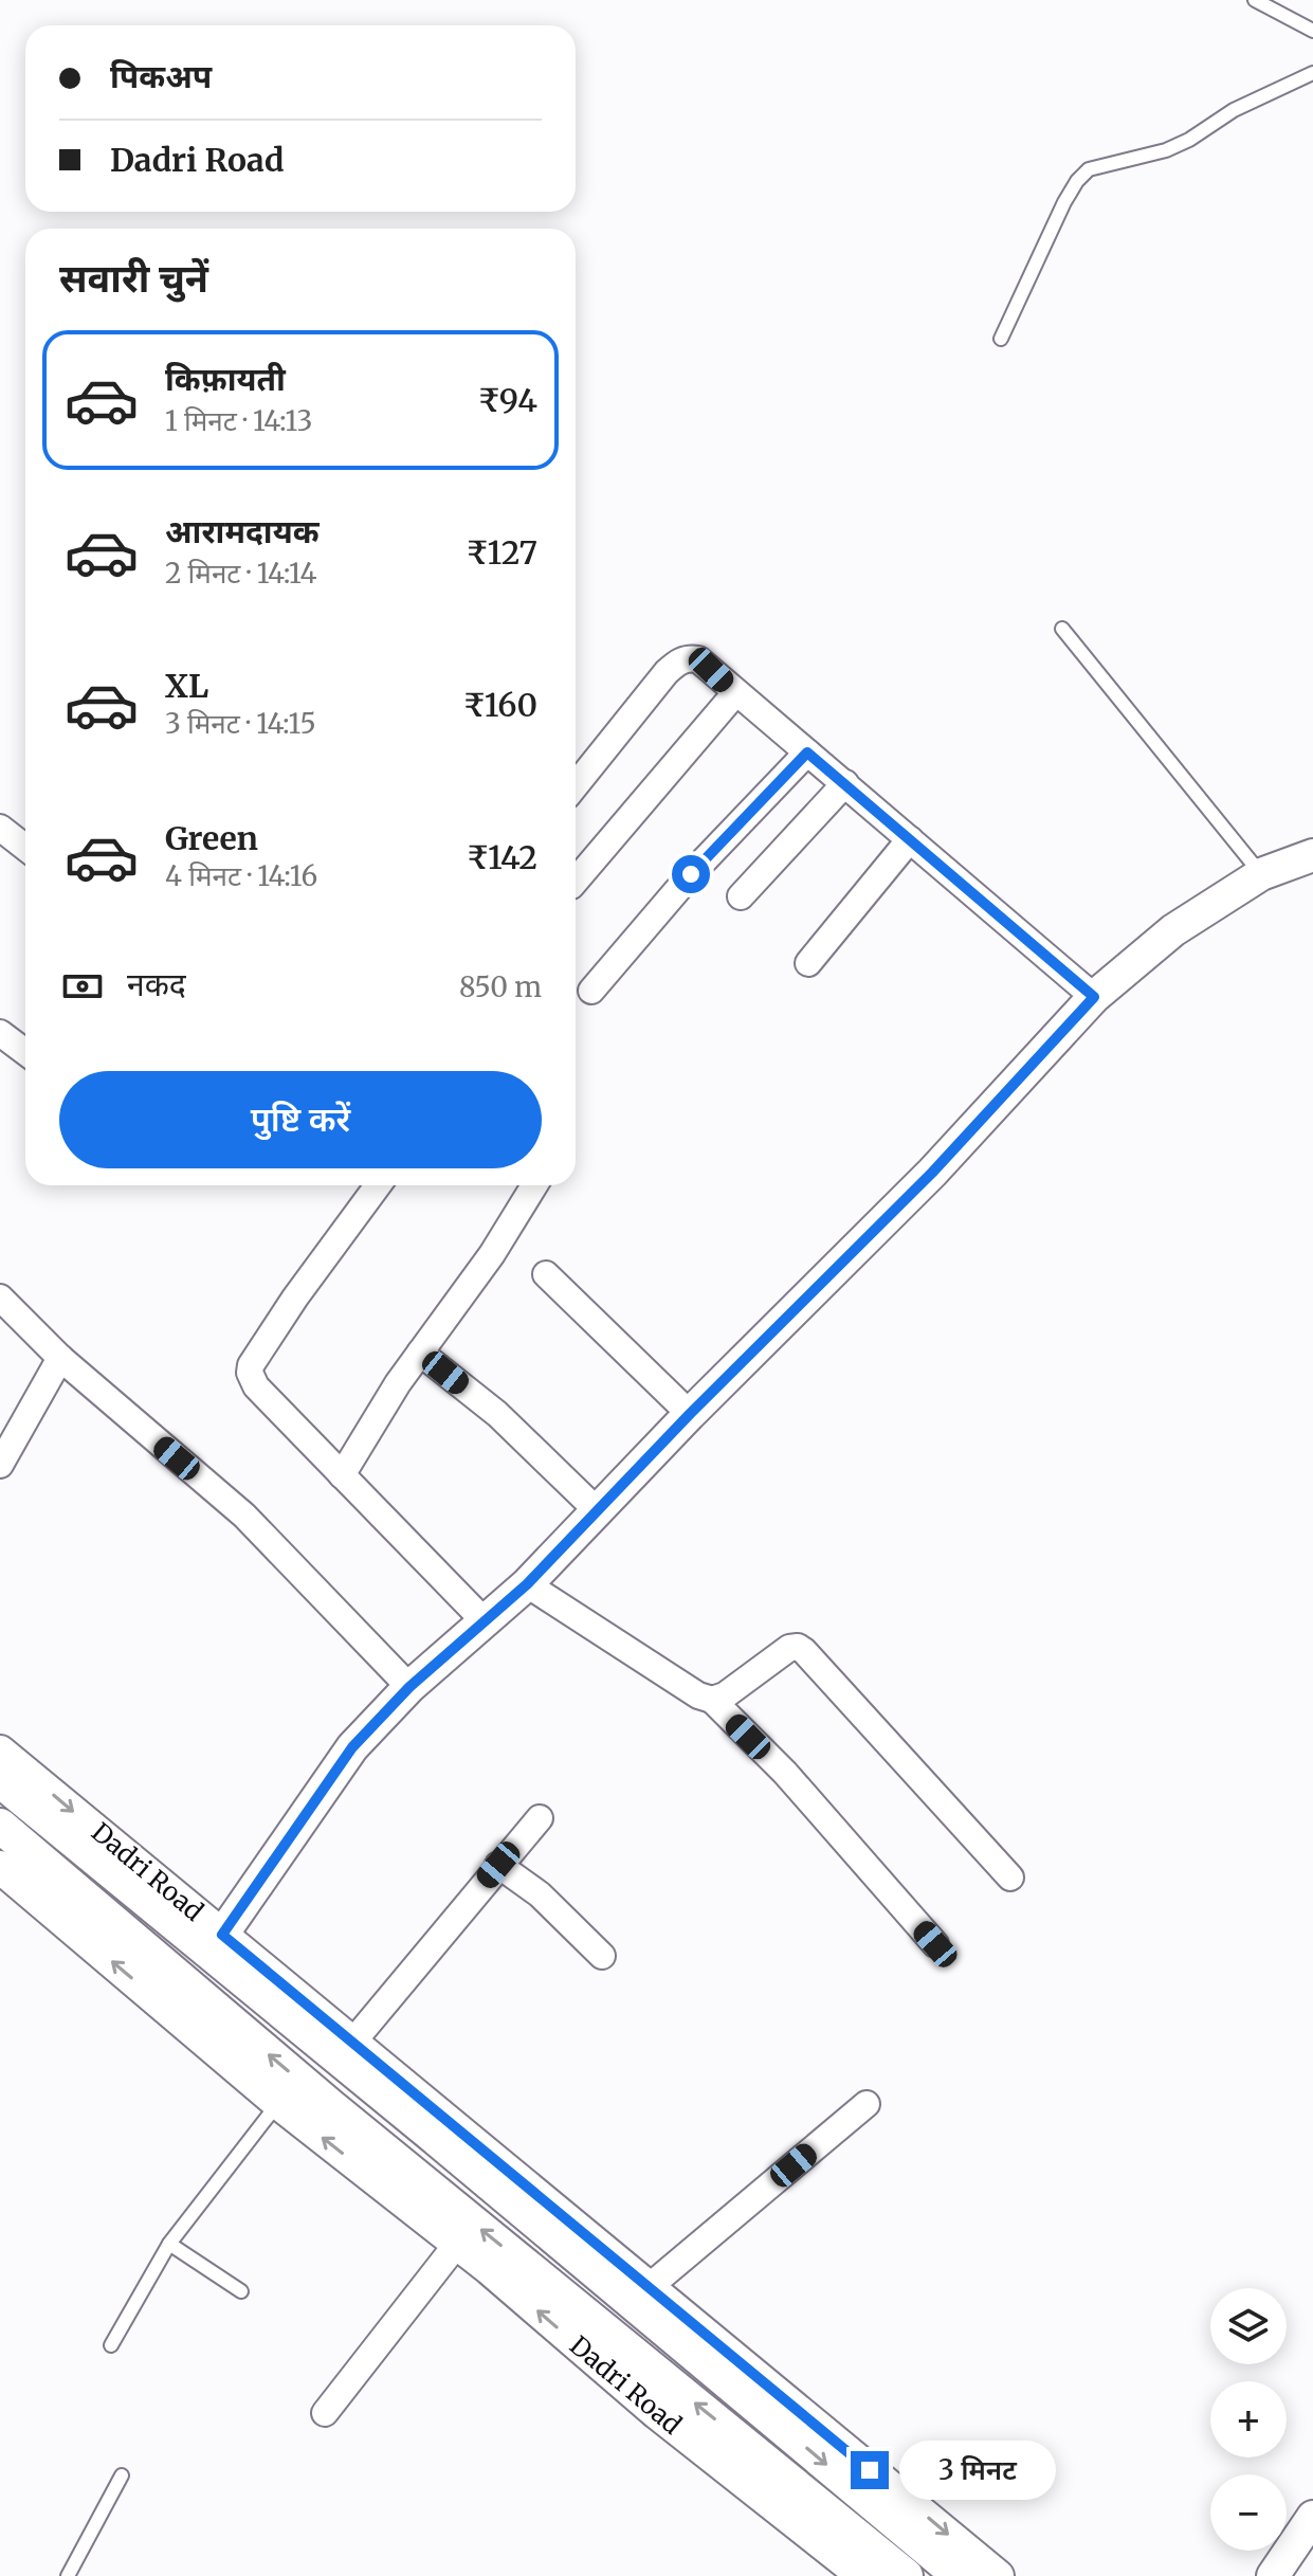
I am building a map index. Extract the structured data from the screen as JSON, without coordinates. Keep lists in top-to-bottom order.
{
  "streets": {
    "street": ["Dadri Road"]
  },
  "page": {
    "banner": ["पिकअप", "Dadri Road"],
    "heading": "सवारी चुनें",
    "list": [
      {
        "name": "किफ़ायती",
        "note": "1 मिनट · 14:13",
        "value": "₹94"
      },
      {
        "name": "आरामदायक",
        "note": "2 मिनट · 14:14",
        "value": "₹127"
      },
      {
        "name": "XL",
        "note": "3 मिनट · 14:15",
        "value": "₹160"
      },
      {
        "name": "Green",
        "note": "4 मिनट · 14:16",
        "value": "₹142"
      }
    ],
    "pay": ["नकद", "850 m"],
    "buttons": "पुष्टि करें",
    "map_buttons": ["+", "−"],
    "bubble": "3 मिनट"
  }
}
